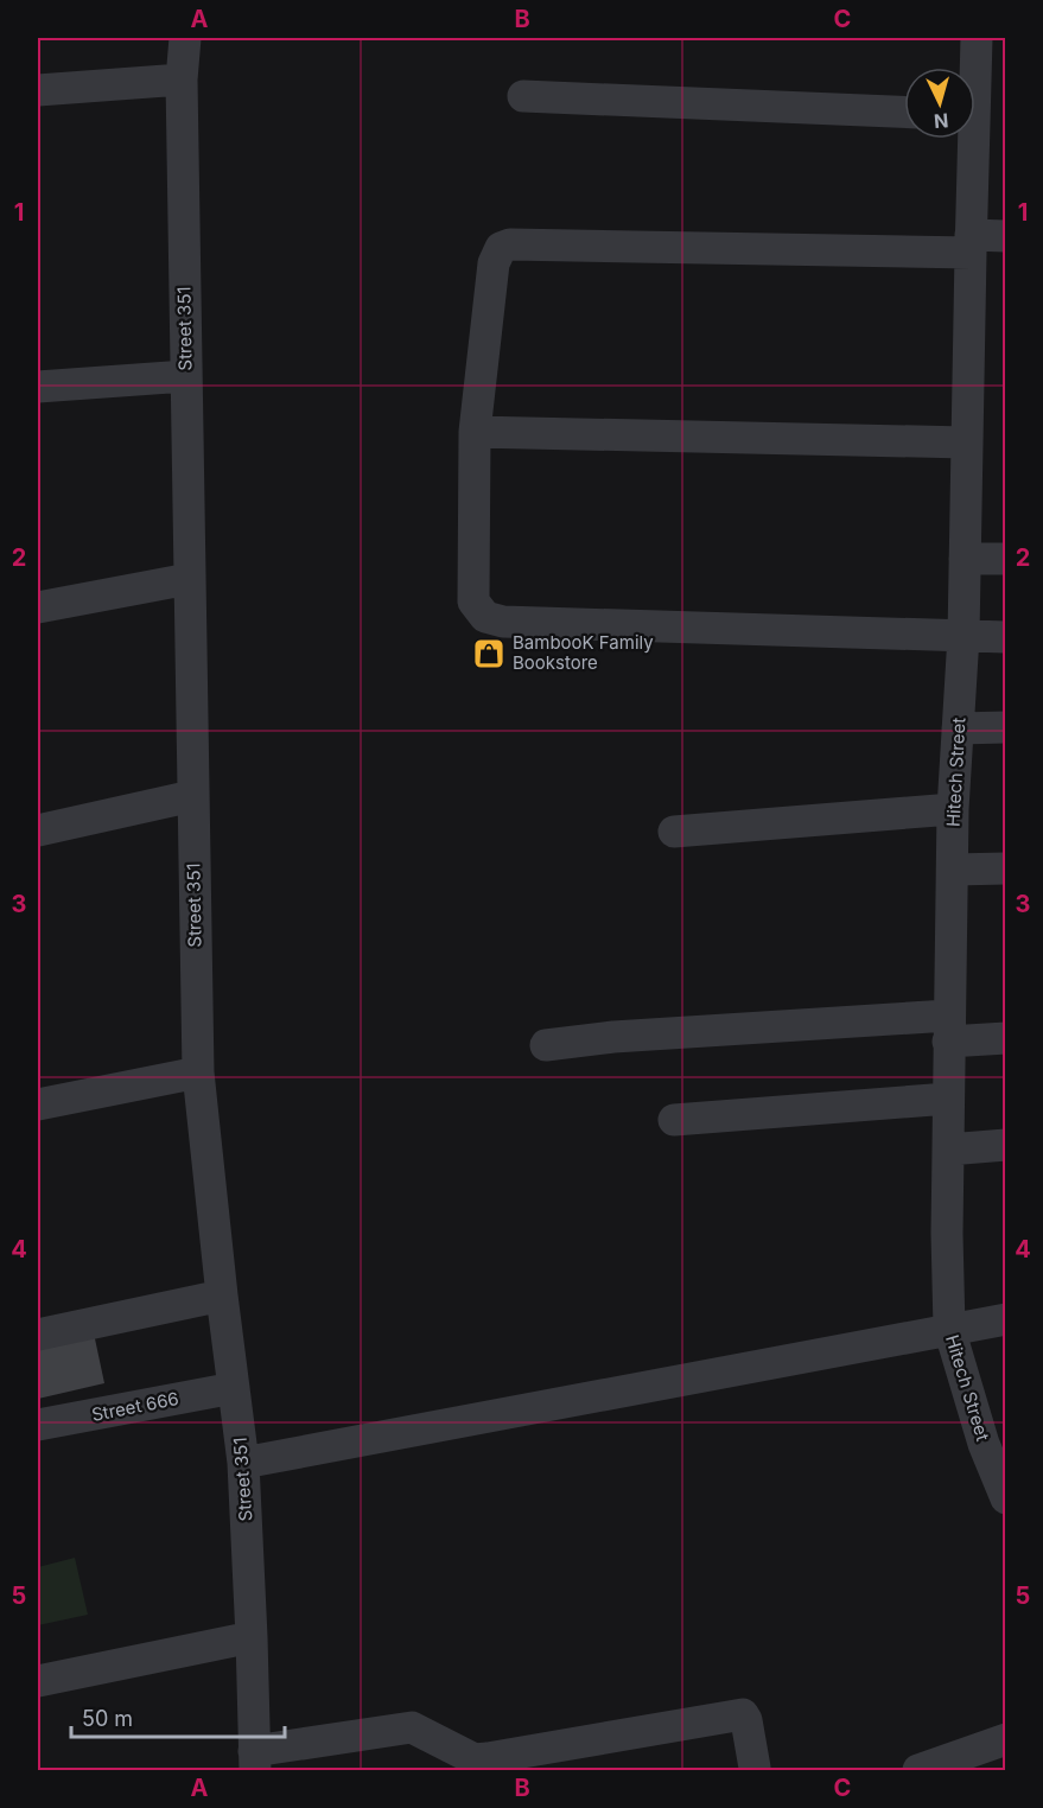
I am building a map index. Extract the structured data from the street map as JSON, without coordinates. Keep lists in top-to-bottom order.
{
  "streets": {
    "street": ["Street 351", "Hitech Street", "Street 666"]
  },
  "crossings": [
    ["Street 351", "Street 666"]
  ],
  "places": {
    "shop": ["BambooK Family Bookstore"]
  },
  "scale_bar": "50 m",
  "north": "bottom",
  "grid": {
    "columns": ["A", "B", "C"],
    "rows": [
      "1",
      "2",
      "3",
      "4",
      "5"
    ]
  }
}
